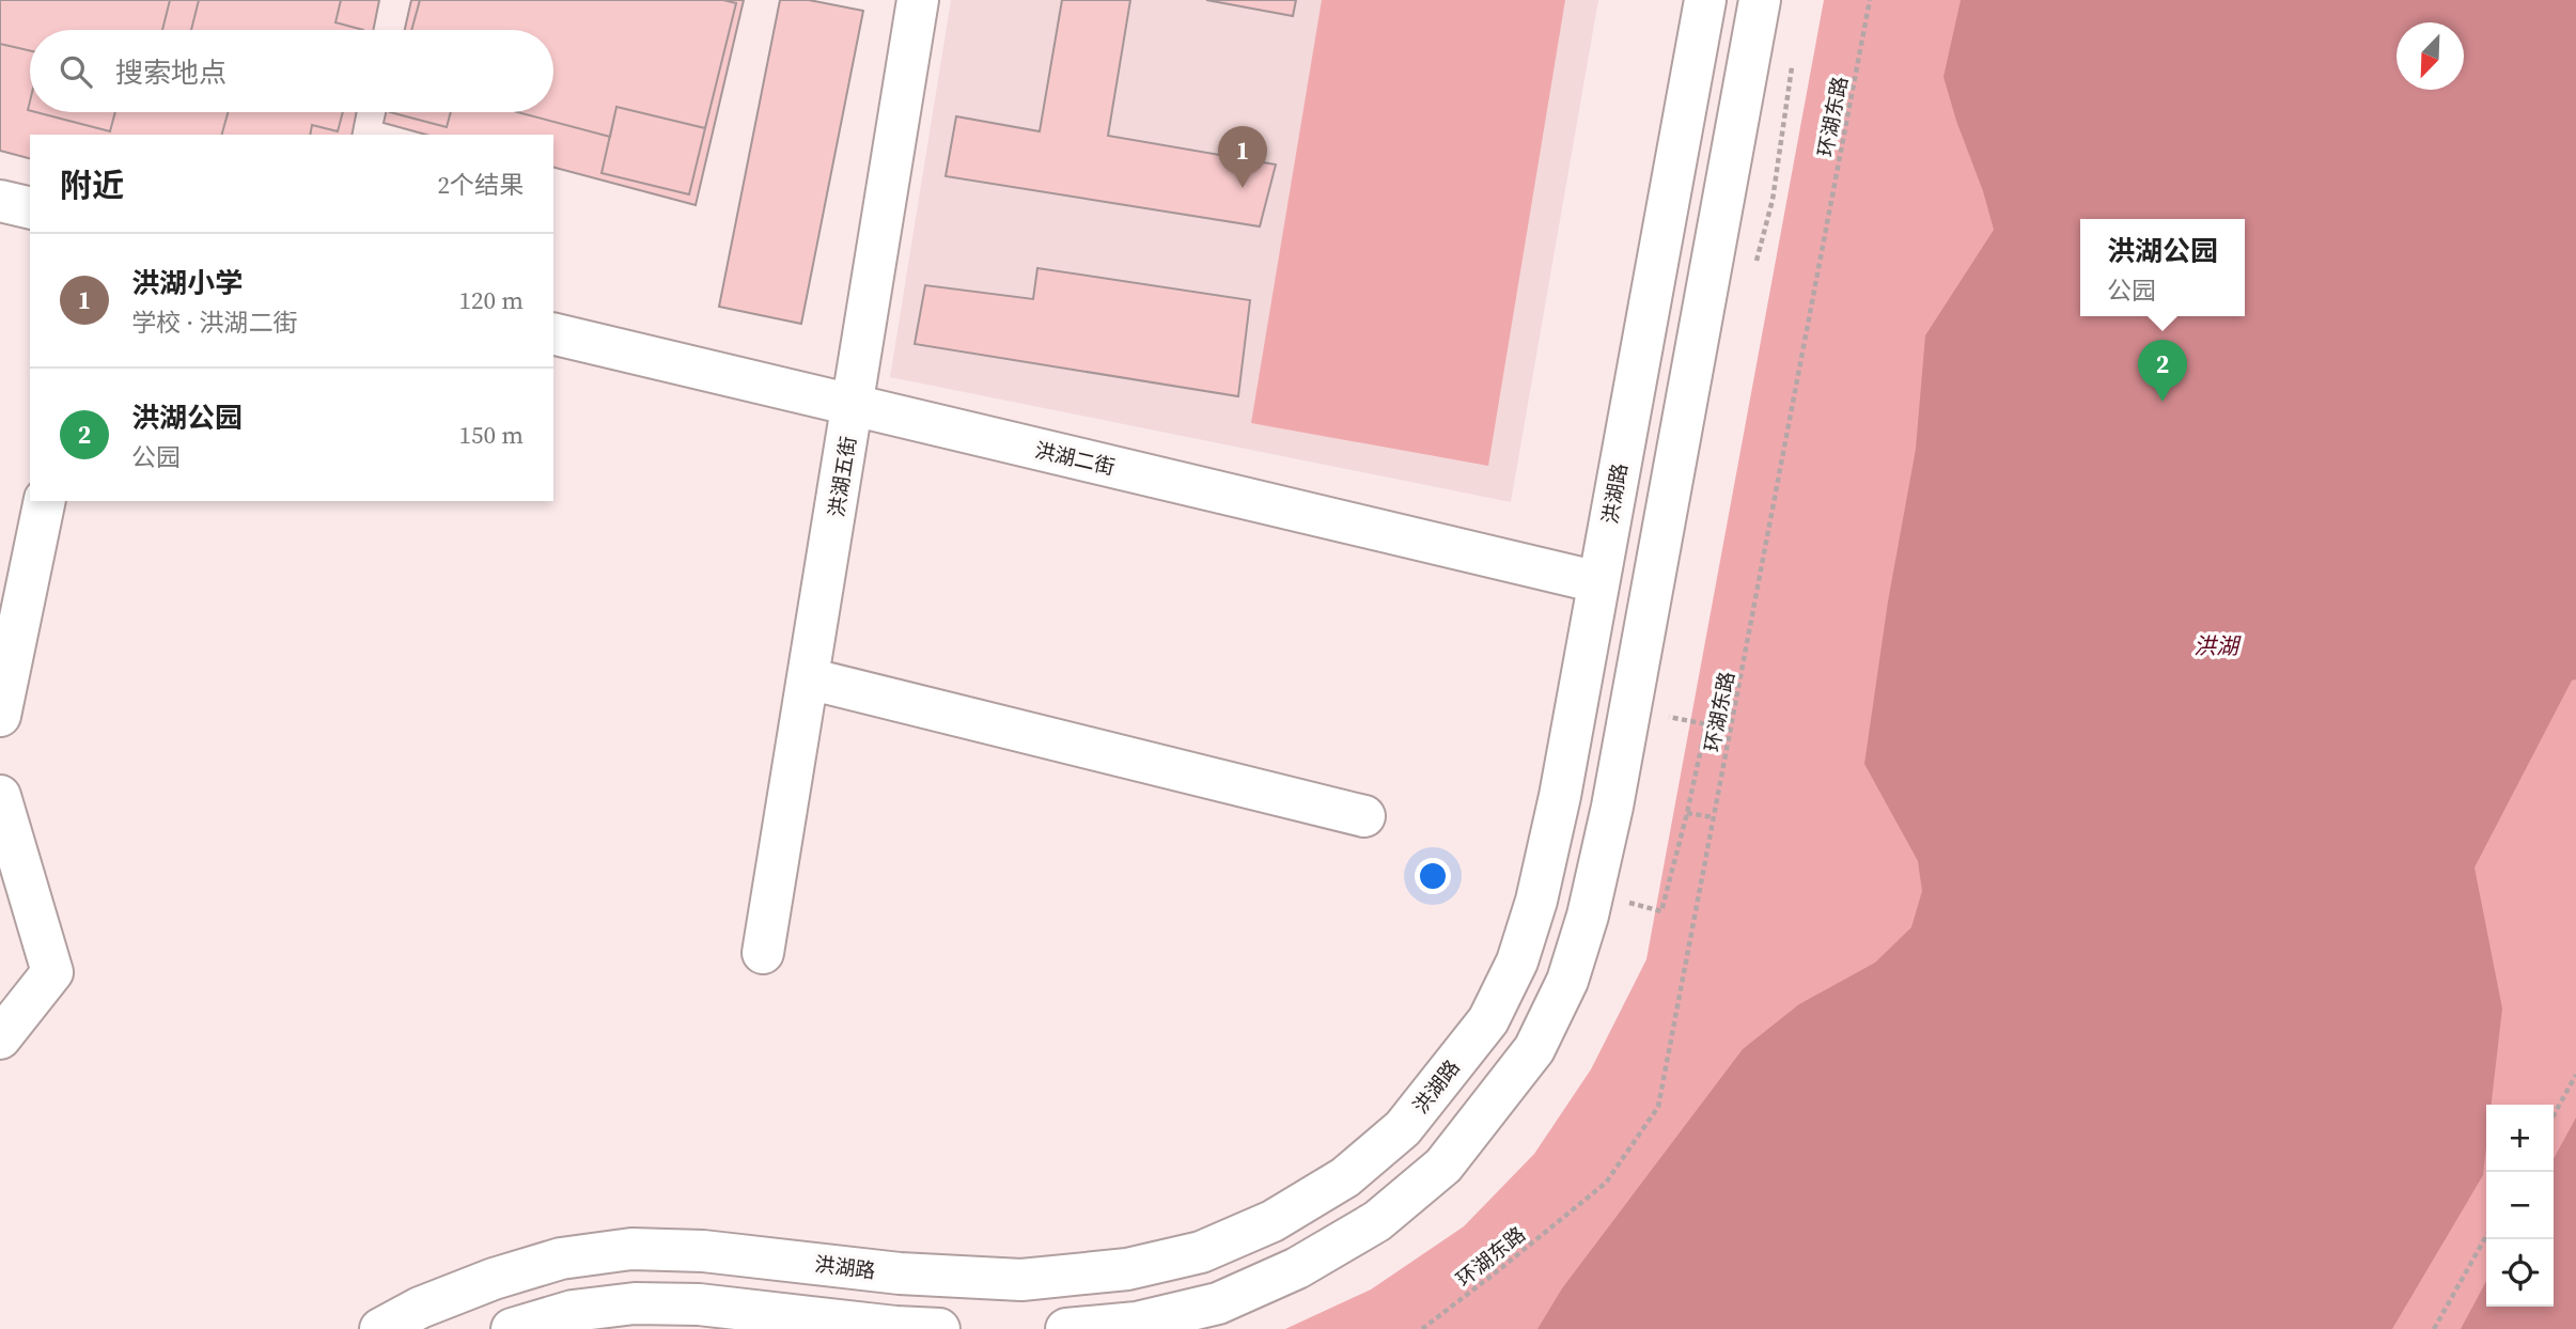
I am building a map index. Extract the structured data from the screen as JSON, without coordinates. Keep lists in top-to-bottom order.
{
  "streets": {
    "street": ["洪湖二街", "洪湖五街", "洪湖路"],
    "path": ["环湖东路"]
  },
  "crossings": [
    ["洪湖二街", "洪湖五街"],
    ["洪湖二街", "洪湖路"]
  ],
  "water": ["洪湖"],
  "north": "bottom left",
  "page": {
    "search": "搜索地点",
    "pins": ["1", "2"],
    "heading": ["附近", "2个结果"],
    "popup": ["洪湖公园", "公园"],
    "list": [
      {
        "mark": "1",
        "name": "洪湖小学",
        "note": "学校 · 洪湖二街",
        "value": "120 m"
      },
      {
        "mark": "2",
        "name": "洪湖公园",
        "note": "公园",
        "value": "150 m"
      }
    ],
    "map_buttons": ["+", "−"]
  }
}
